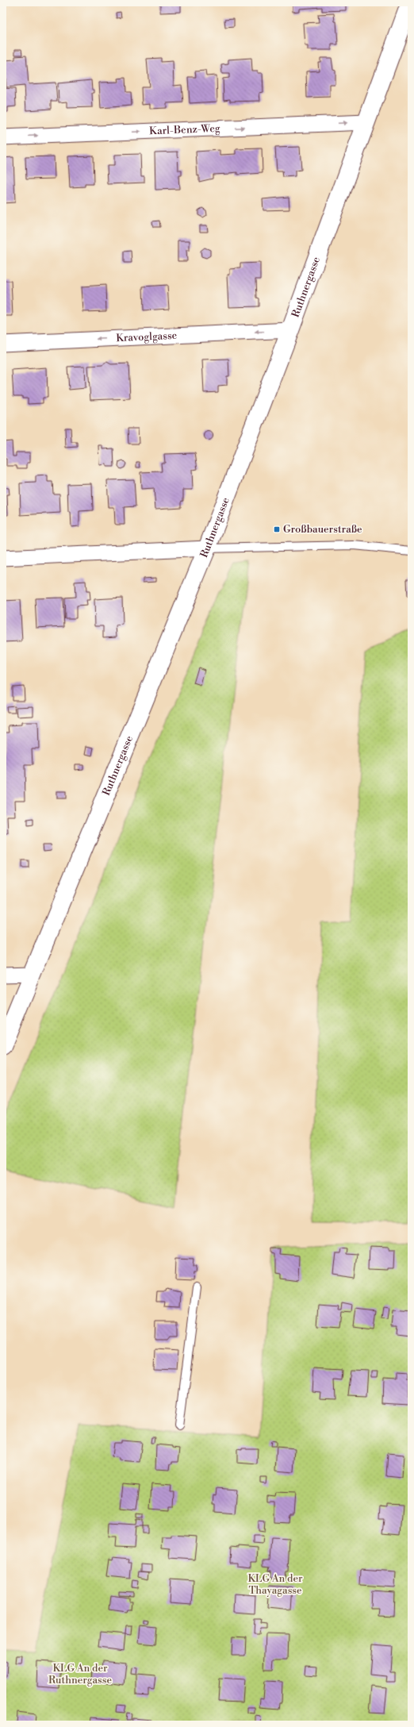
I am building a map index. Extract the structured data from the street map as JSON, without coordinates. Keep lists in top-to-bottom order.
{
  "streets": {
    "street": ["Karl-Benz-Weg", "Ruthnergasse", "Kravoglgasse"]
  },
  "crossings": [
    ["Karl-Benz-Weg", "Ruthnergasse"],
    ["Ruthnergasse", "Kravoglgasse"]
  ],
  "one_way": ["Karl-Benz-Weg", "Kravoglgasse"],
  "parks": ["KLG An der Thayagasse", "KLG An der Ruthnergasse"],
  "places": {
    "transit": ["Großbauerstraße"]
  }
}
